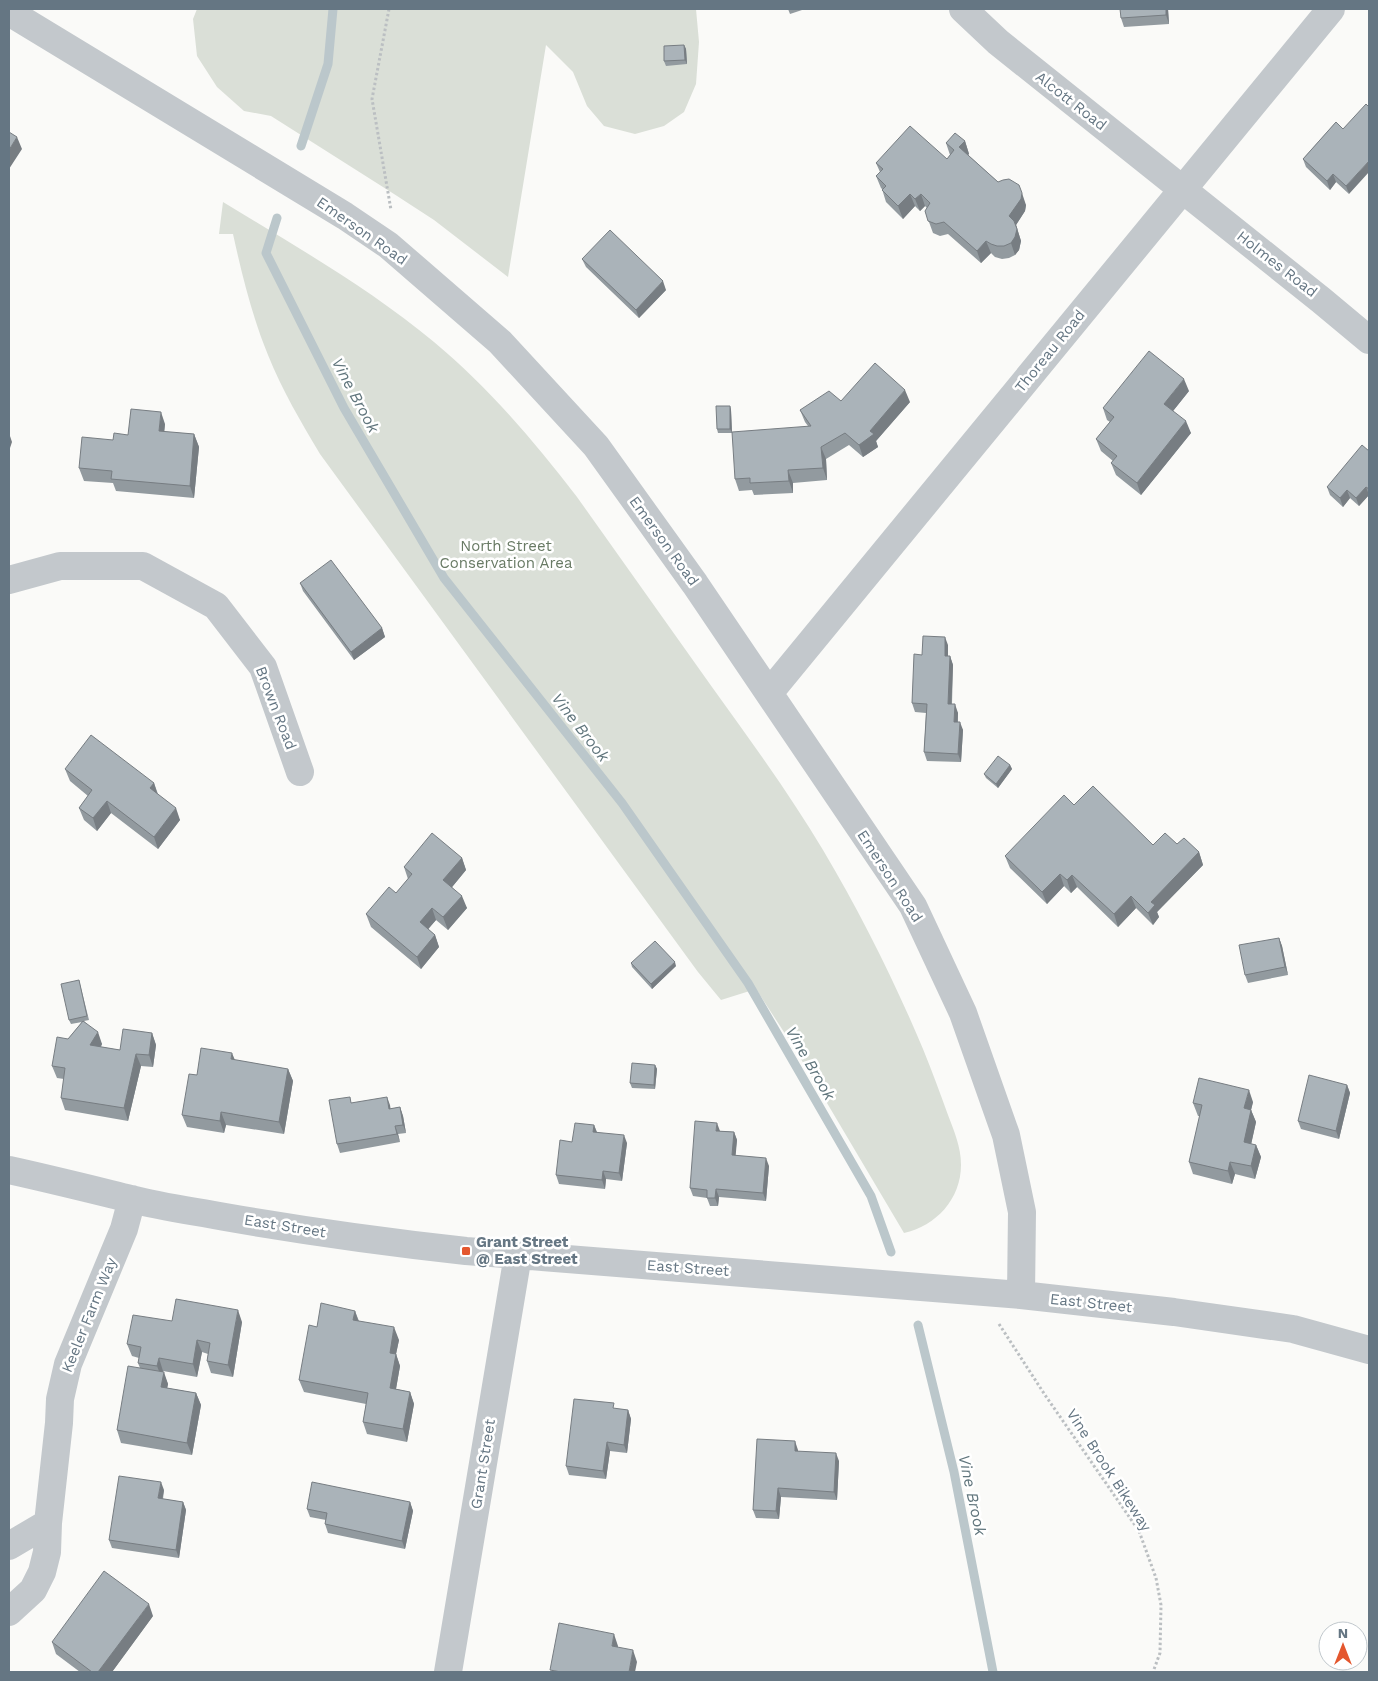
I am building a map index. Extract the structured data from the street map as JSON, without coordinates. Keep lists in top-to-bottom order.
{
  "streets": {
    "street": [
      "Alcott Road",
      "Emerson Road",
      "Holmes Road",
      "Thoreau Road",
      "Brown Road",
      "East Street",
      "Keeler Farm Way",
      "Grant Street"
    ],
    "path": ["Vine Brook Bikeway"]
  },
  "crossings": [
    ["Alcott Road", "Holmes Road"],
    ["Alcott Road", "Thoreau Road"],
    ["Emerson Road", "Thoreau Road"],
    ["Emerson Road", "East Street"],
    ["Holmes Road", "Thoreau Road"],
    ["East Street", "Keeler Farm Way"],
    ["East Street", "Grant Street"]
  ],
  "water": ["Vine Brook"],
  "parks": ["North Street Conservation Area"],
  "places": {
    "transit": ["Grant Street @ East Street"]
  },
  "north": "top"
}
